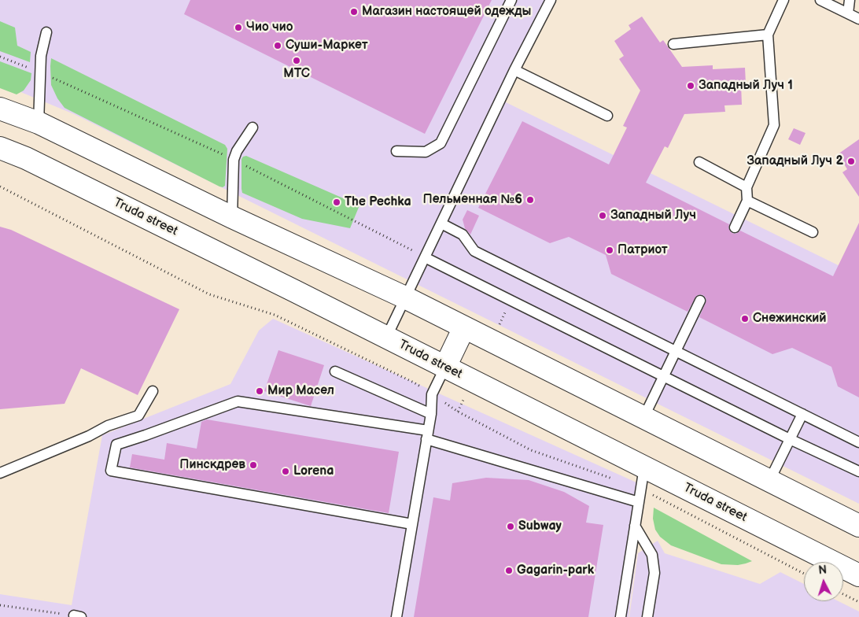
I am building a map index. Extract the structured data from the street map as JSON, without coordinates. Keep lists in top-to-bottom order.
{
  "streets": {
    "main road": ["Truda street"]
  },
  "places": [
    "Магазин настоящей одежды",
    "Чио чио",
    "Суши-Маркет",
    "МТС",
    "Западный Луч 1",
    "Западный Луч 2",
    "Пельменная №6",
    "The Pechka",
    "Западный Луч",
    "Патриот",
    "Снежинский",
    "Мир Масел",
    "Пинскдрев",
    "Lorena",
    "Subway",
    "Gagarin-park"
  ],
  "north": "top"
}
